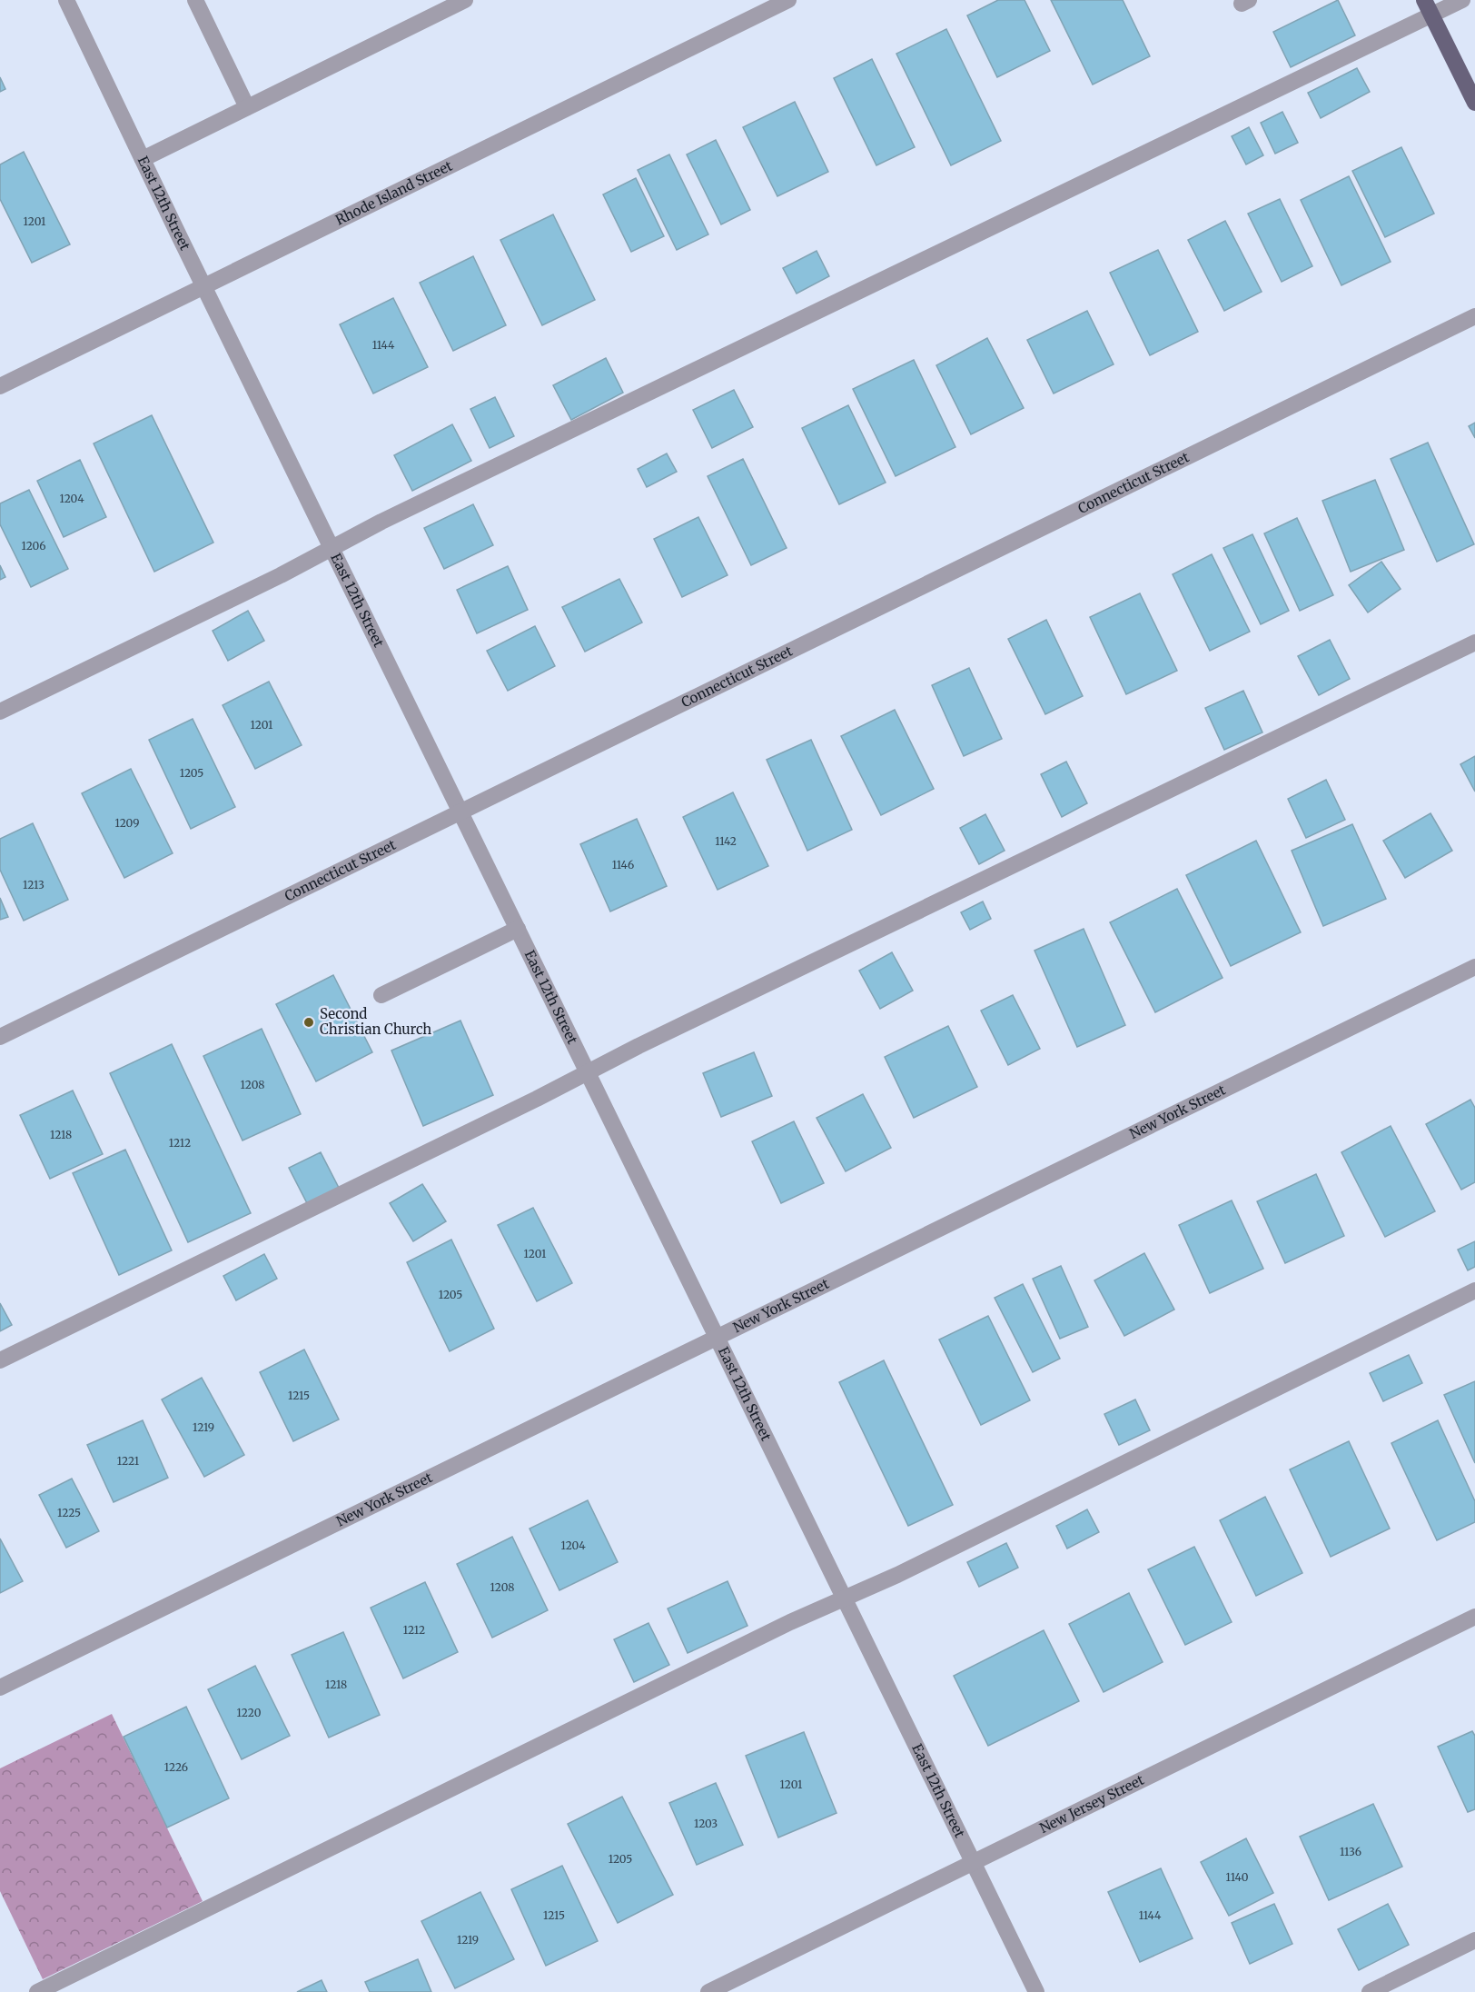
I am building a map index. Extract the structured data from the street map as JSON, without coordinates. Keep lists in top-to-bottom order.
{
  "streets": {
    "street": [
      "Rhode Island Street",
      "East 12th Street",
      "Connecticut Street",
      "New York Street",
      "New Jersey Street"
    ]
  },
  "crossings": [
    ["Rhode Island Street", "East 12th Street"],
    ["East 12th Street", "Connecticut Street"],
    ["East 12th Street", "New York Street"],
    ["East 12th Street", "New Jersey Street"]
  ],
  "places": ["Second Christian Church"],
  "house_numbers": [
    "1201",
    "1144",
    "1204",
    "1206",
    "1201",
    "1205",
    "1209",
    "1142",
    "1146",
    "1213",
    "1208",
    "1218",
    "1212",
    "1201",
    "1205",
    "1215",
    "1219",
    "1221",
    "1225",
    "1204",
    "1208",
    "1212",
    "1218",
    "1220",
    "1226",
    "1201",
    "1203",
    "1136",
    "1205",
    "1140",
    "1215",
    "1144",
    "1219"
  ]
}
